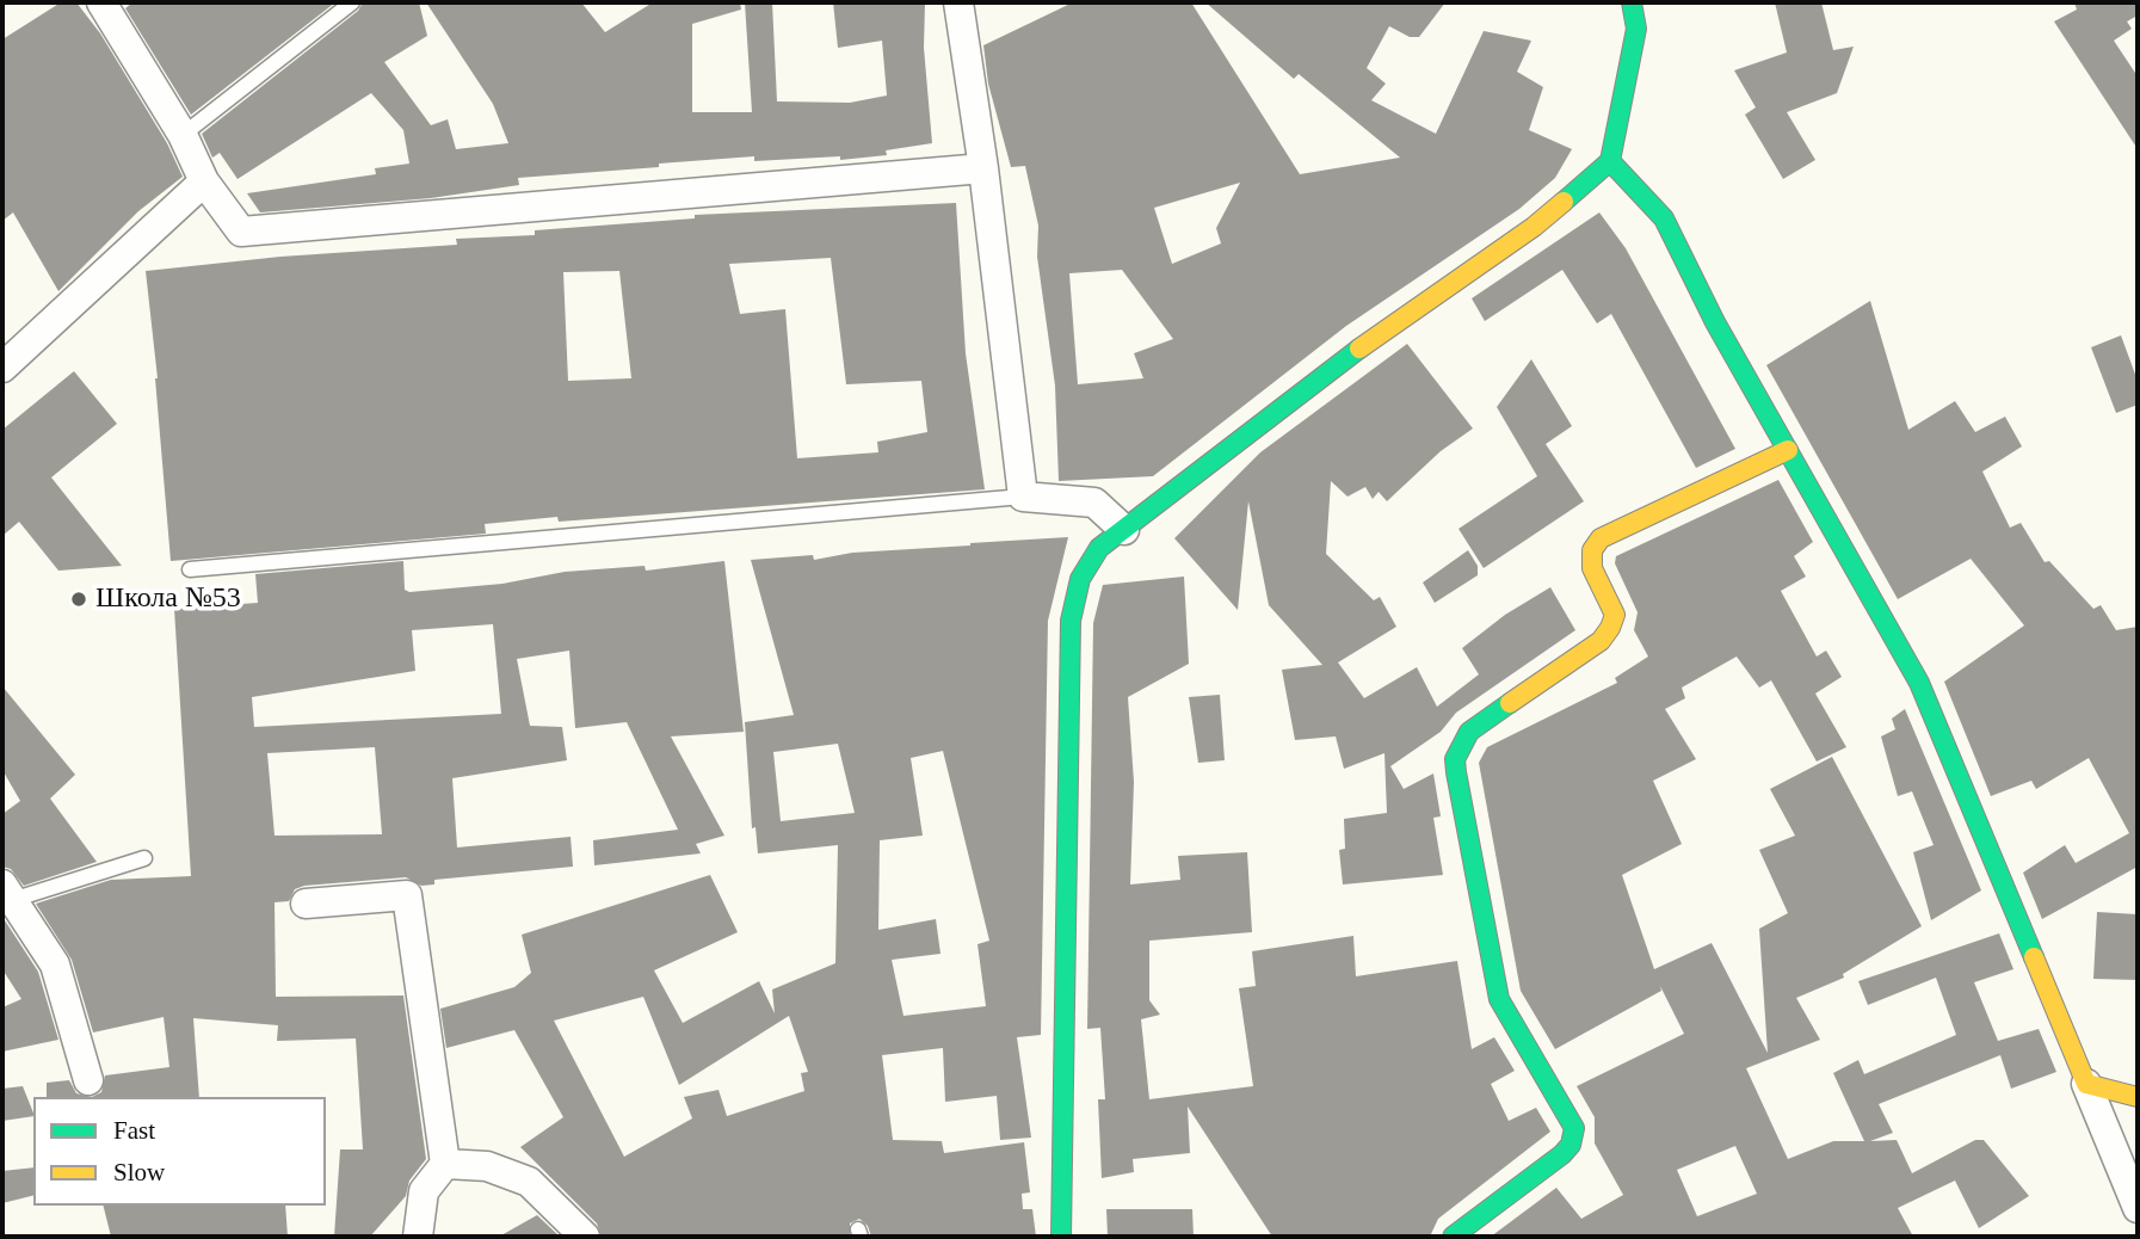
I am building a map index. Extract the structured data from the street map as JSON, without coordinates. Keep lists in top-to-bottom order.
{
  "places": ["Школа №53"],
  "legend": ["Fast", "Slow"]
}
